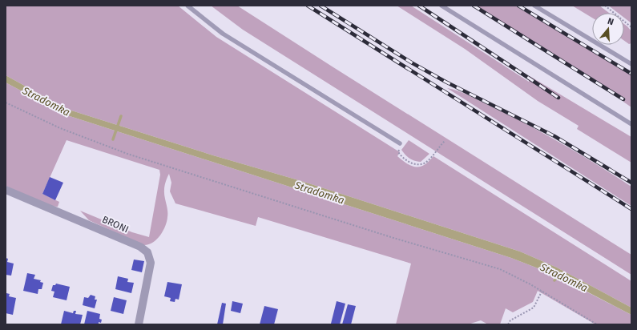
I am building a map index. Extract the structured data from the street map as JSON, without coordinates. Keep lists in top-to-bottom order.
{
  "streets": {
    "street": ["BRONI"]
  },
  "water": ["Stradomka"],
  "north": "top"
}
